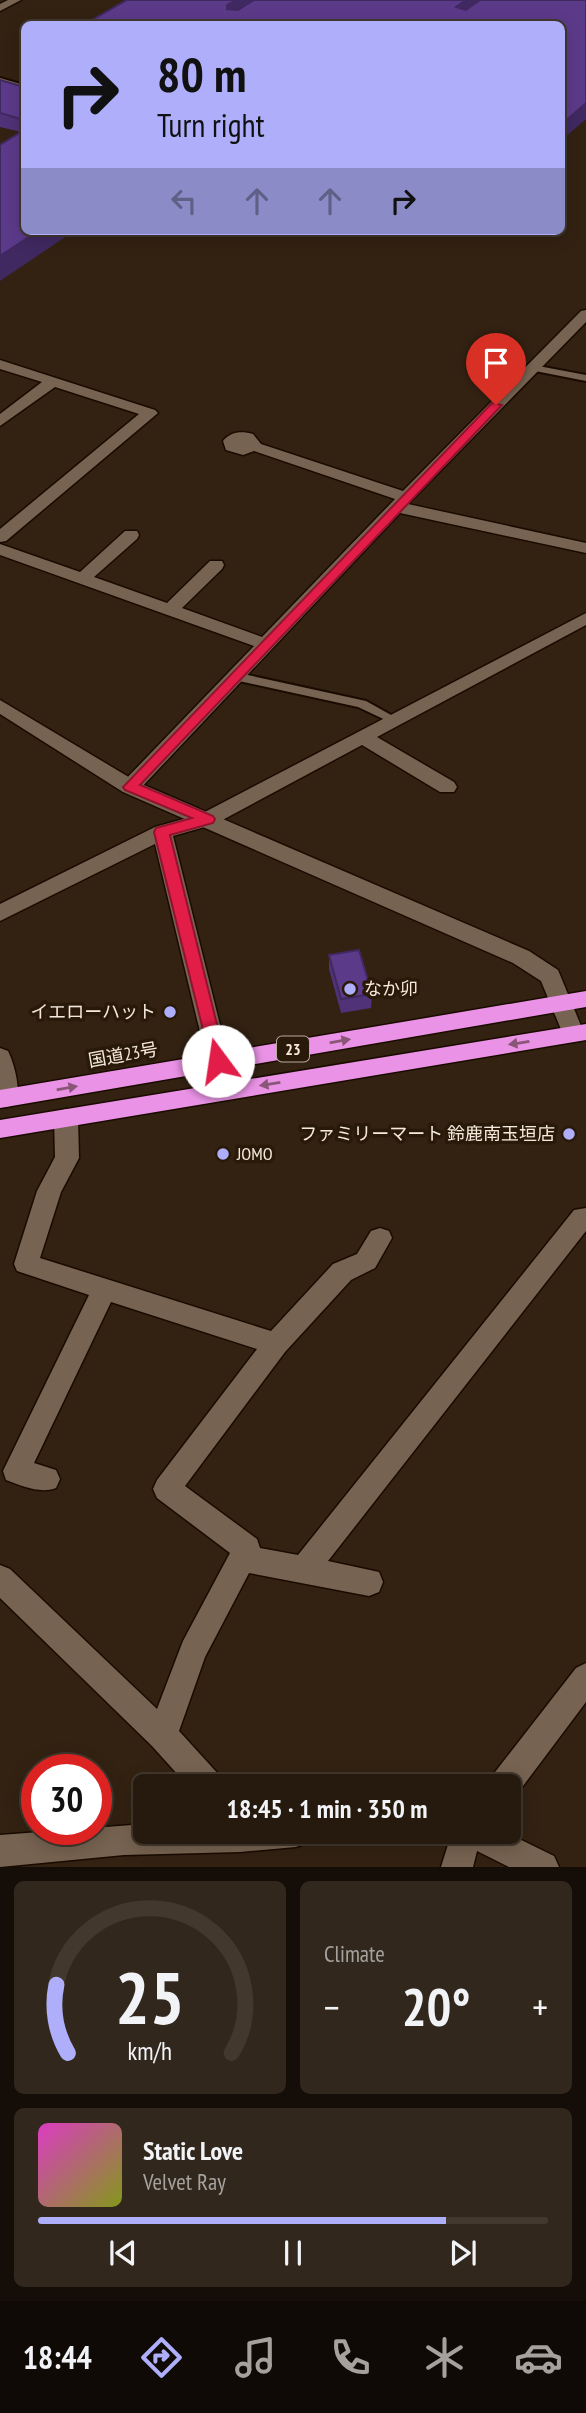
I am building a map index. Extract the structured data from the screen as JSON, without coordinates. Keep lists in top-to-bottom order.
{
  "streets": {
    "highway": ["23", "国道23号"]
  },
  "places": [
    "なか卯",
    "イエローハット",
    "ファミリーマート 鈴鹿南玉垣店",
    "JOMO"
  ],
  "page": {
    "turn": ["80 m", "Turn right"],
    "limit": "30",
    "trip": "18:45 · 1 min · 350 m",
    "tile": "Climate",
    "heat": ["−", "20°", "+"],
    "song": ["Static Love", "Velvet Ray"],
    "tabs": "18:44",
    "gauge": ["25", "km/h"]
  }
}
